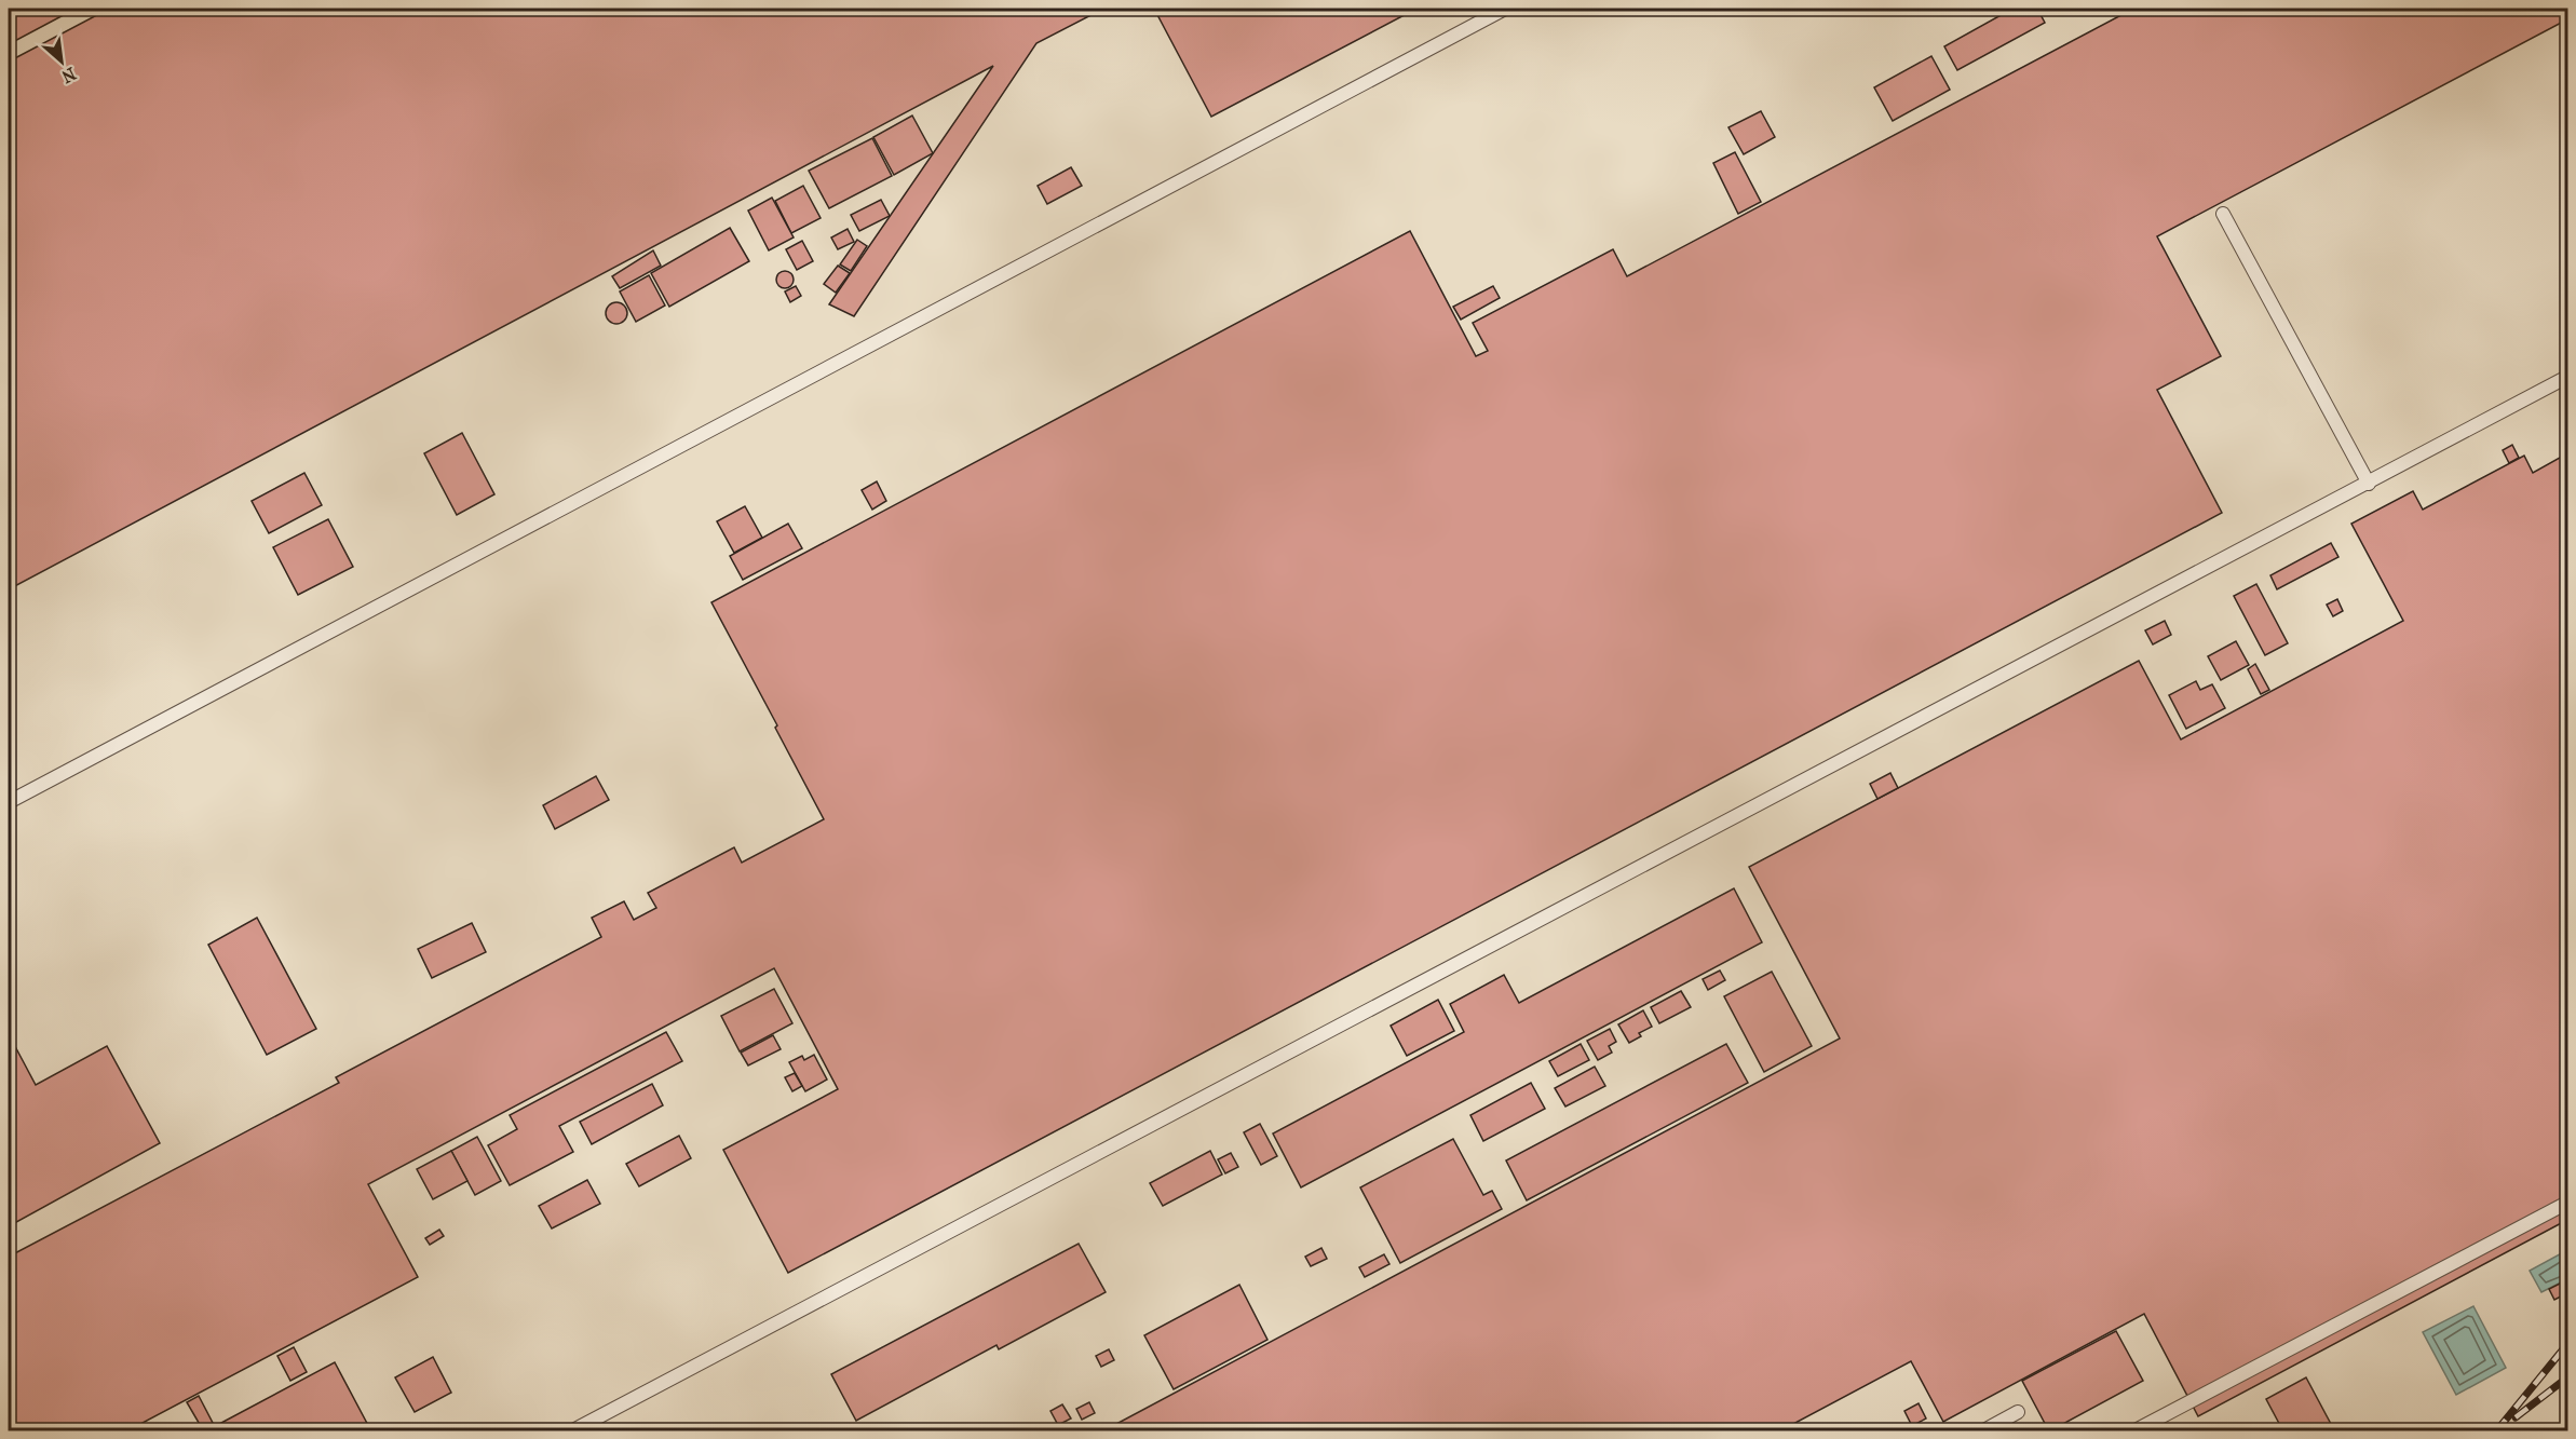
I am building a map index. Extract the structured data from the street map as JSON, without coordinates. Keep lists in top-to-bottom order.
{
  "north": "bottom right"
}
